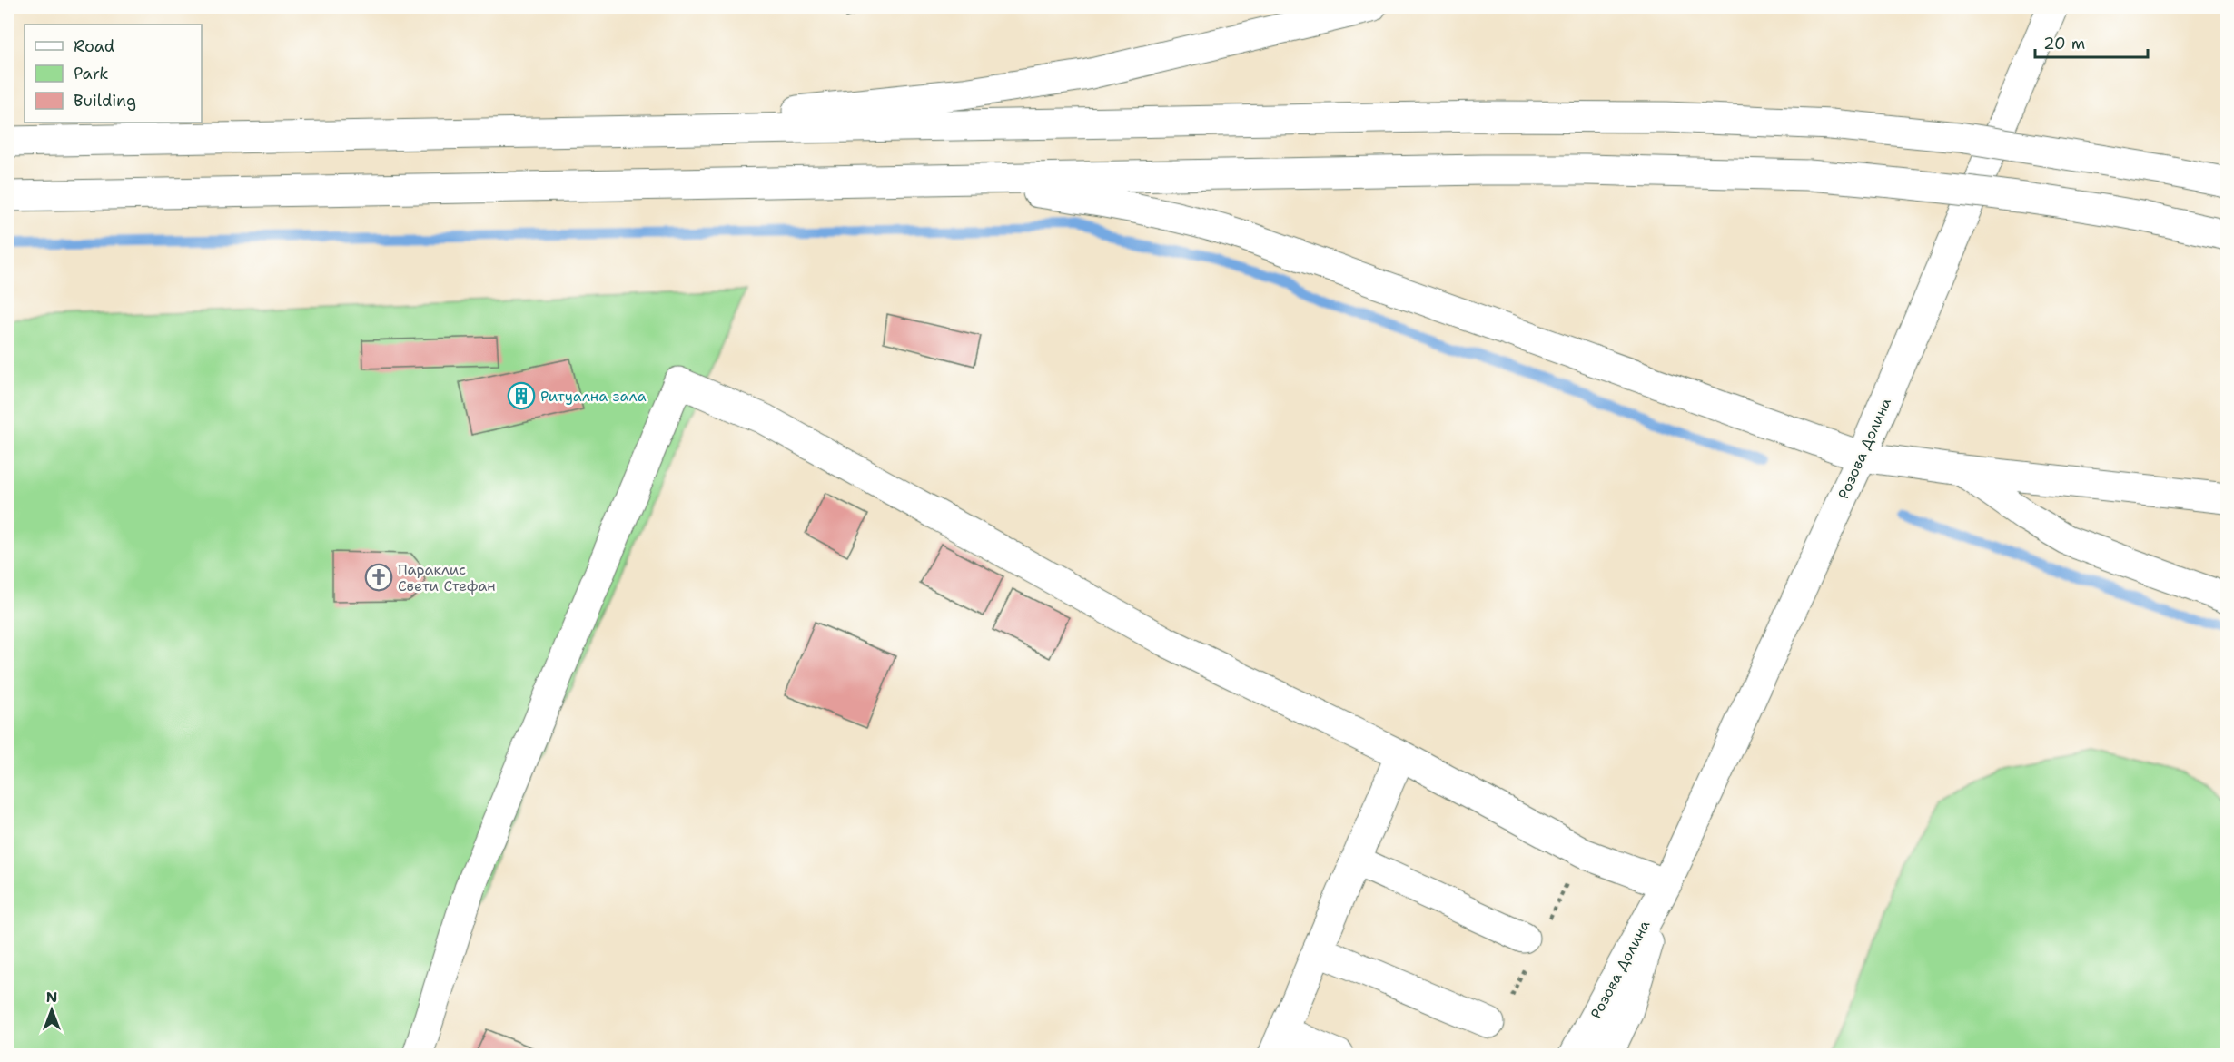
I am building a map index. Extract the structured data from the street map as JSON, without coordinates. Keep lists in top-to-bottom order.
{
  "streets": {
    "main road": ["Розова Долина"]
  },
  "places": {
    "building": ["Ритуална зала"],
    "church": ["Параклис Свети Стефан"]
  },
  "legend": ["Road", "Park", "Building"],
  "scale_bar": "20 m",
  "north": "top"
}
